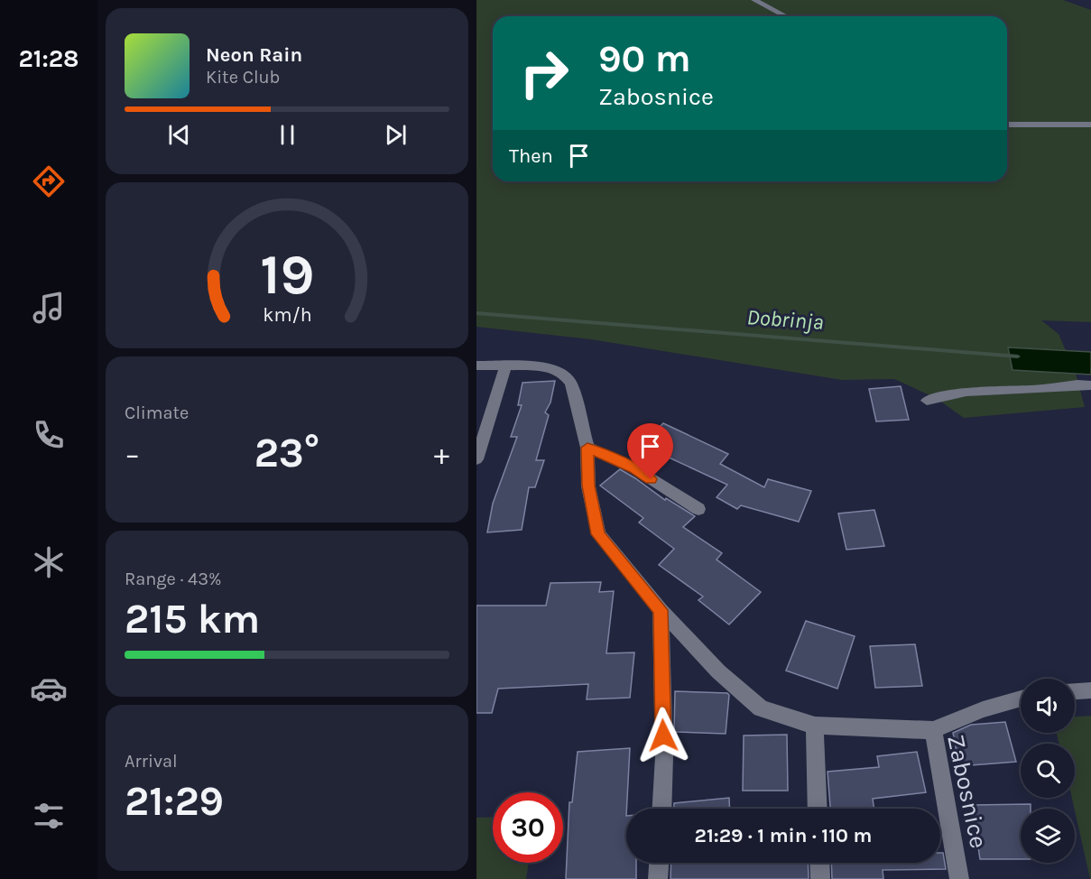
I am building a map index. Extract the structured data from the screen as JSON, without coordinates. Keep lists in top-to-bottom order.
{
  "streets": {
    "street": ["Zabosnice"]
  },
  "water": ["Dobrinja"],
  "page": {
    "tabs": "21:28",
    "turn": ["90 m", "Zabosnice"],
    "song": ["Neon Rain", "Kite Club"],
    "then": "Then",
    "tile": [
      "Climate",
      ["Range · 43%", "215 km"],
      ["Arrival", "21:29"]
    ],
    "heat": ["−", "23°", "+"],
    "limit": "30",
    "trip": "21:29 · 1 min · 110 m",
    "gauge": ["19", "km/h"]
  }
}
